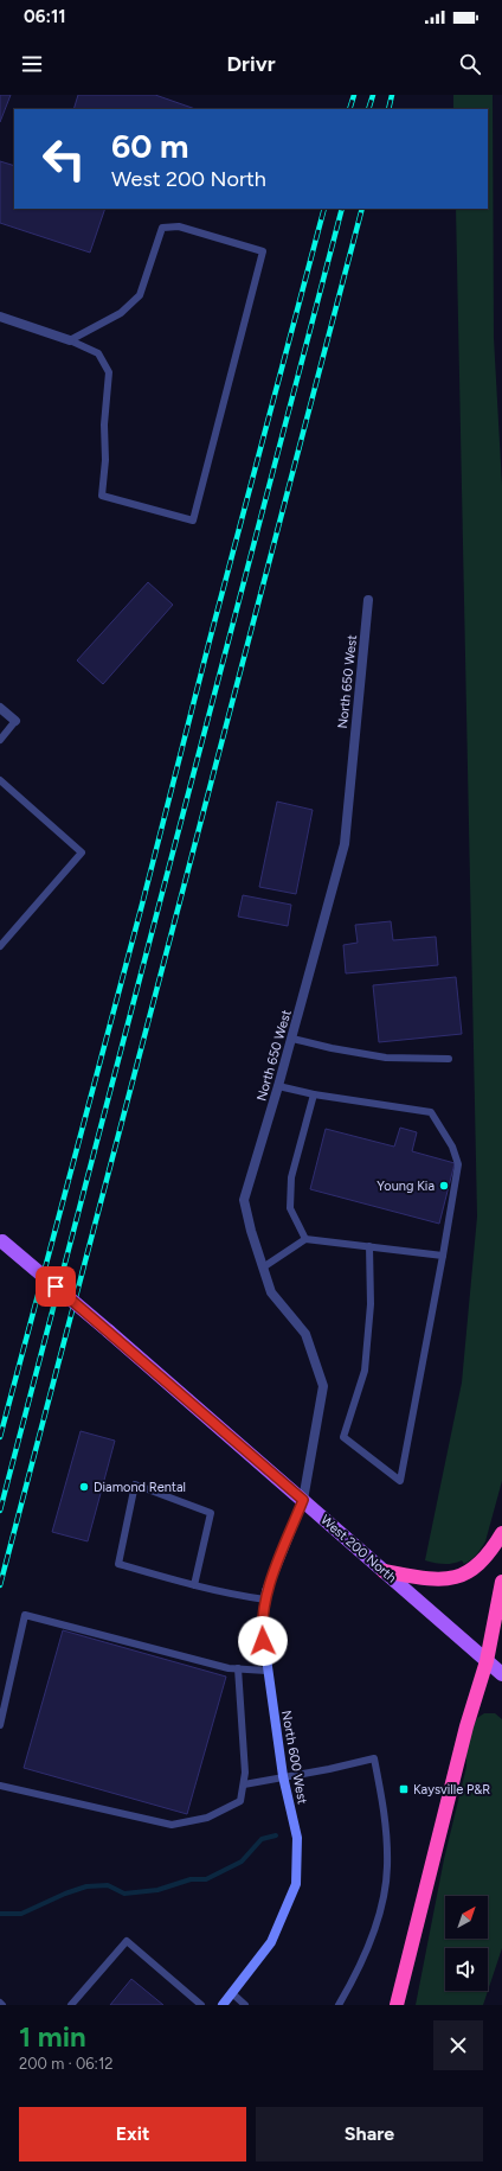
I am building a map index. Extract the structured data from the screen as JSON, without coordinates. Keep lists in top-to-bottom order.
{
  "streets": {
    "main road": ["West 200 North"],
    "street": ["North 650 West", "North 600 West"]
  },
  "crossings": [
    ["North 650 West", "West 200 North"],
    ["North 650 West", "North 600 West"],
    ["West 200 North", "North 600 West"]
  ],
  "places": {
    "other": ["Young Kia", "Diamond Rental"],
    "transit": ["Kaysville P&R"]
  },
  "north": "top right",
  "page": {
    "status": "06:11",
    "header": "Drivr",
    "turn": ["60 m", "West 200 North"],
    "heading": ["1 min", "200 m · 06:12"],
    "buttons": ["Exit", "Share"]
  }
}
